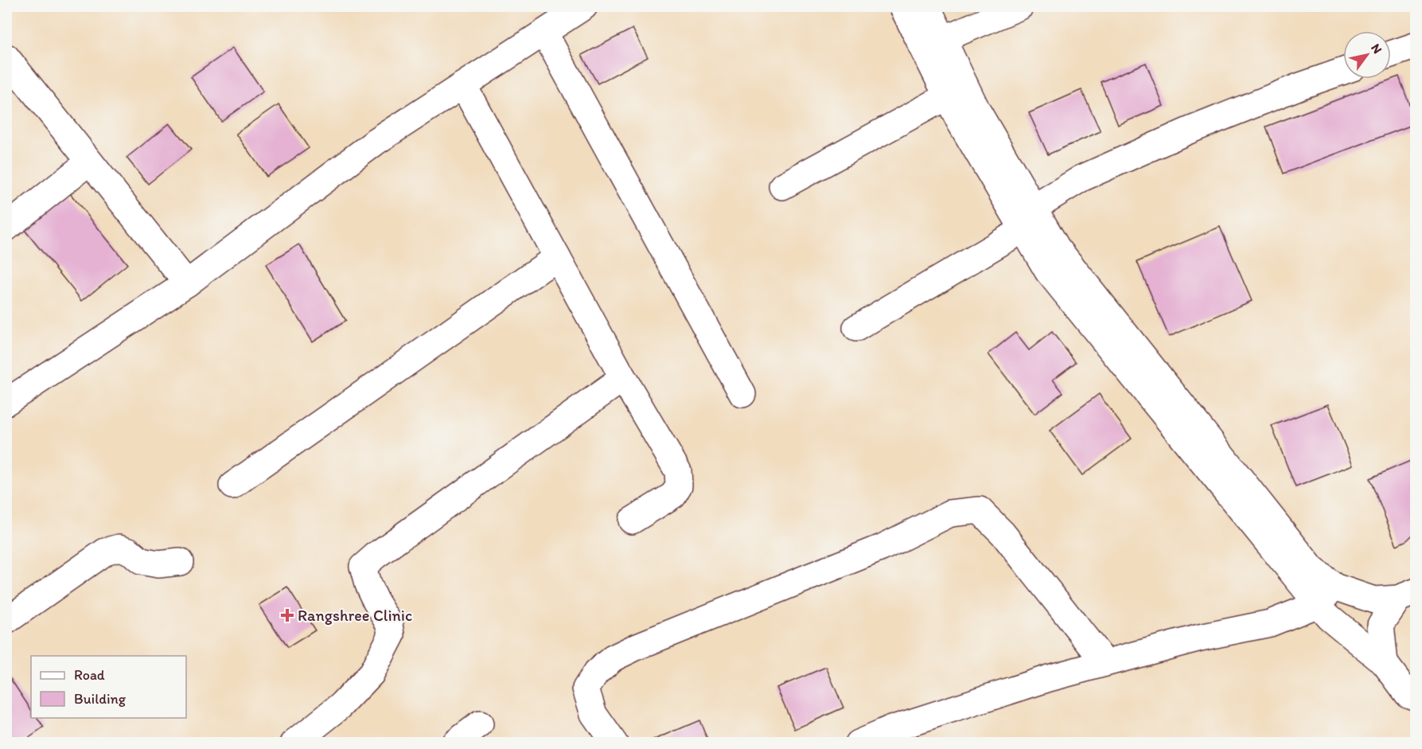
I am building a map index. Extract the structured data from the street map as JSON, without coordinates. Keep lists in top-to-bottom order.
{
  "places": {
    "health": ["Rangshree Clinic"]
  },
  "legend": ["Road", "Building"],
  "north": "top right"
}
